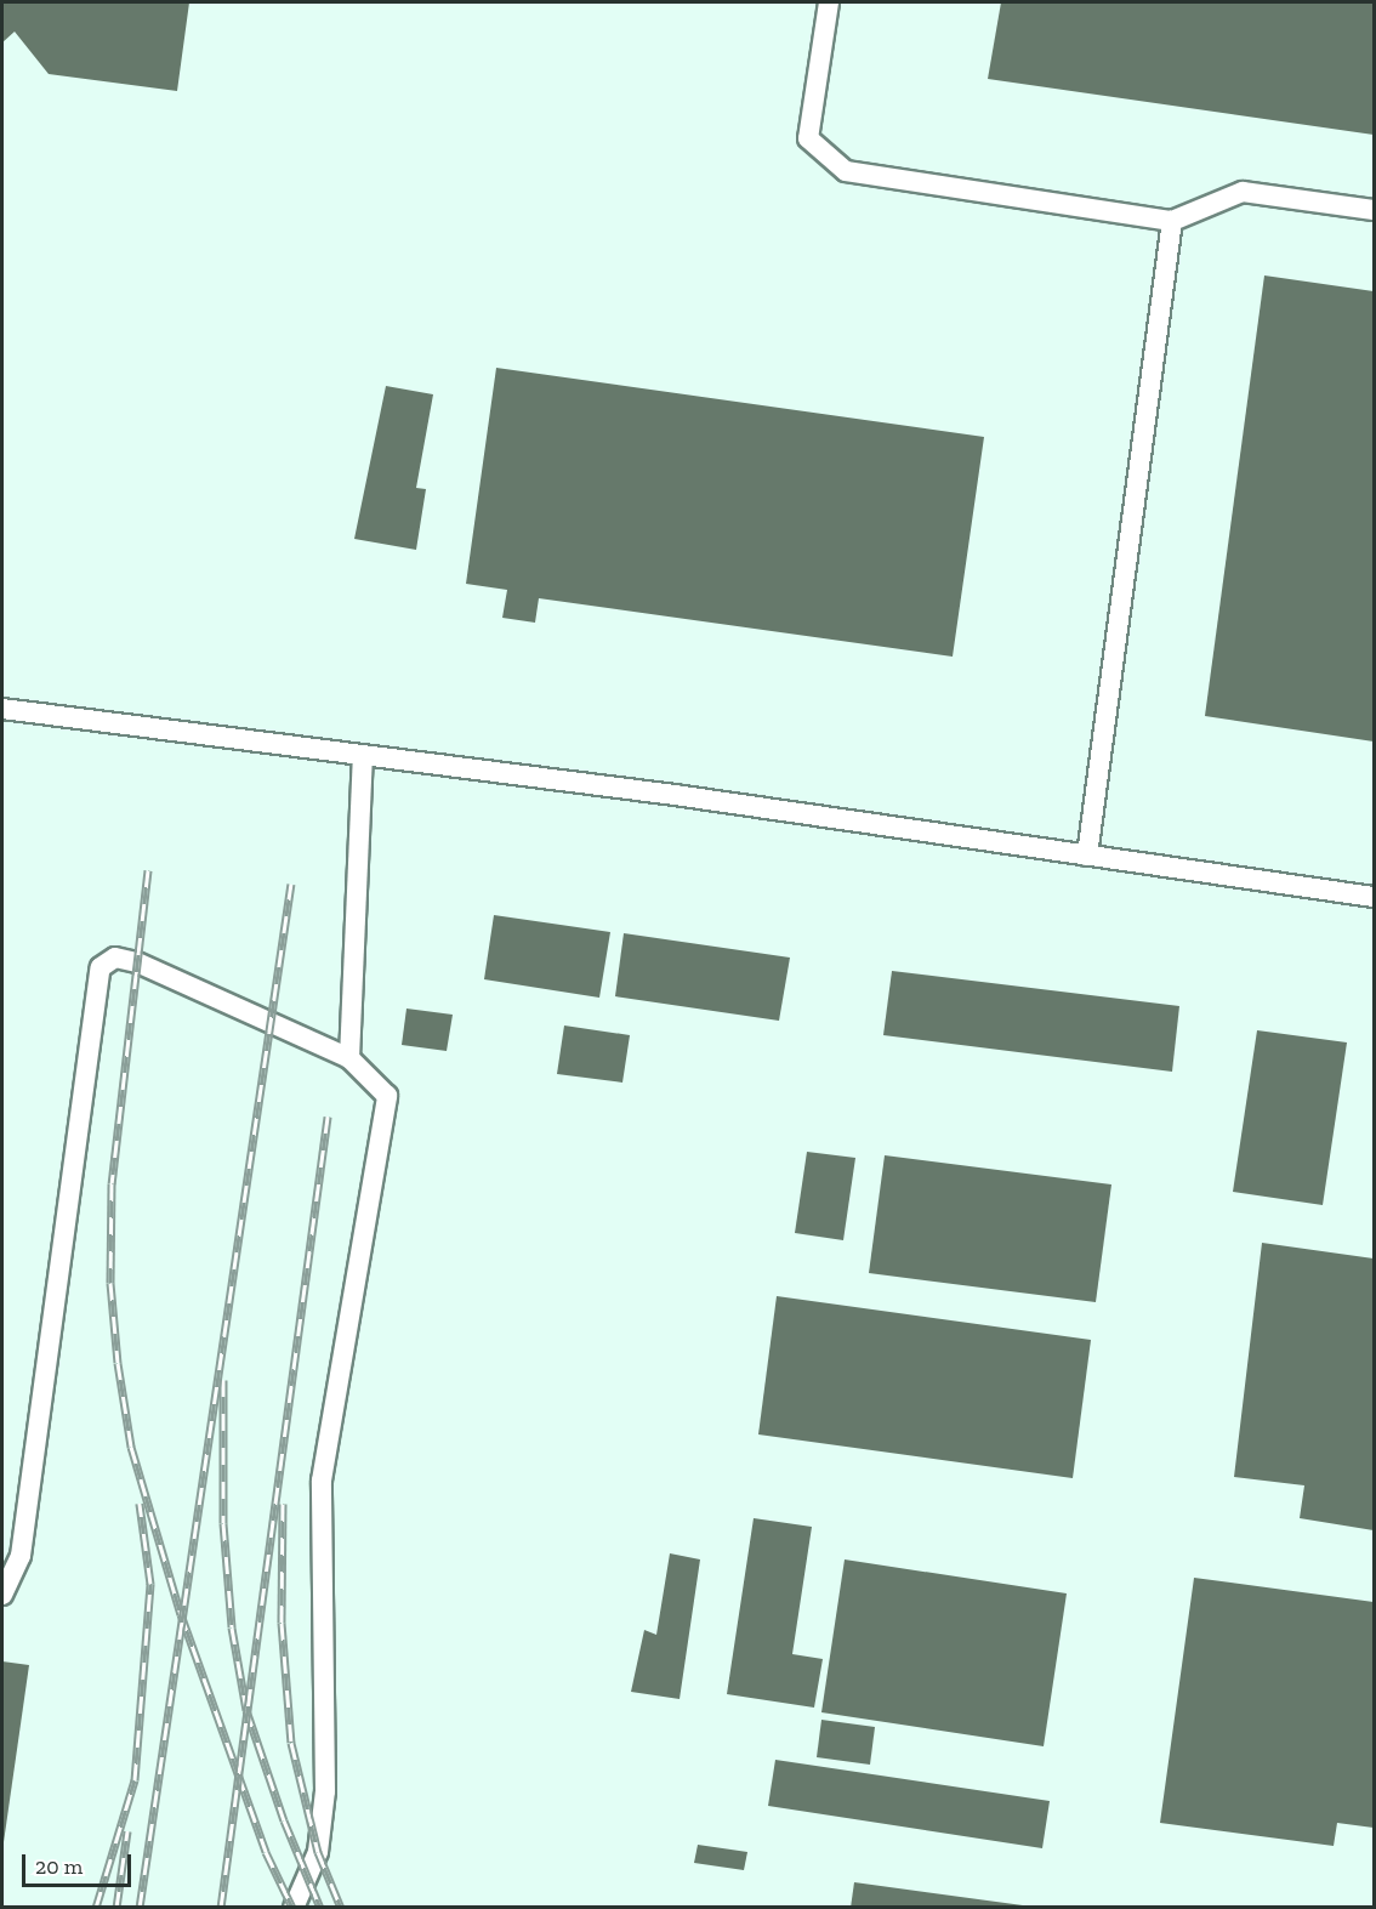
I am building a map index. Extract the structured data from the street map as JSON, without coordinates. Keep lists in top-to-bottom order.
{
  "scale_bar": "20 m"
}
